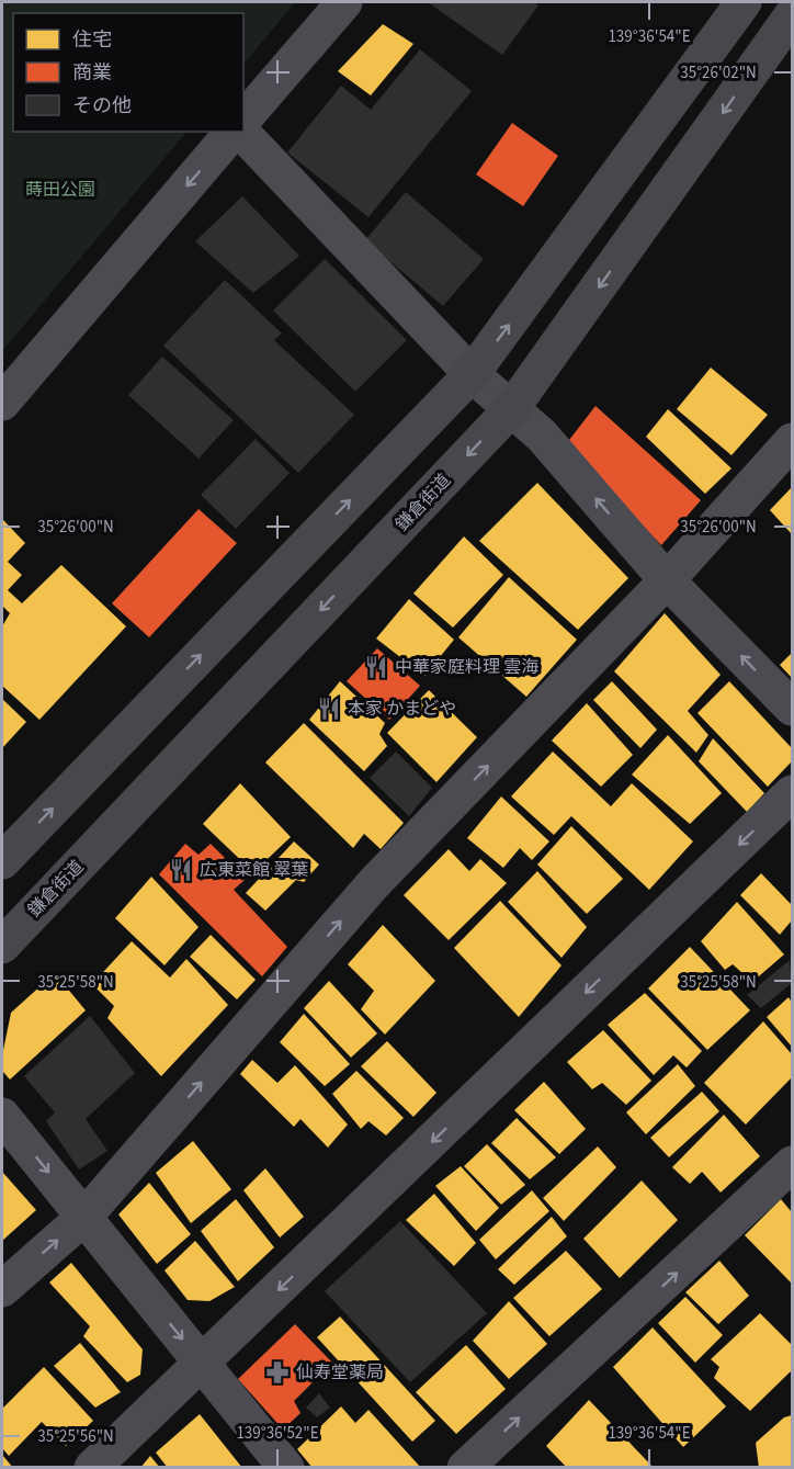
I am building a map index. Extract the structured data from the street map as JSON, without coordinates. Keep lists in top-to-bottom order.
{
  "streets": {
    "main road": ["鎌倉街道"]
  },
  "parks": ["蒔田公園"],
  "places": {
    "restaurant": ["中華家庭料理 雲海", "本家 かまどや", "広東菜館 翠葉"],
    "pharmacy": ["仙寿堂薬局"]
  },
  "legend": ["住宅", "商業", "その他"],
  "coordinates": [
    "139°36'54\"E",
    "35°26'02\"N",
    "35°26'00\"N",
    "35°25'58\"N",
    "139°36'52\"E",
    "35°25'56\"N"
  ]
}
